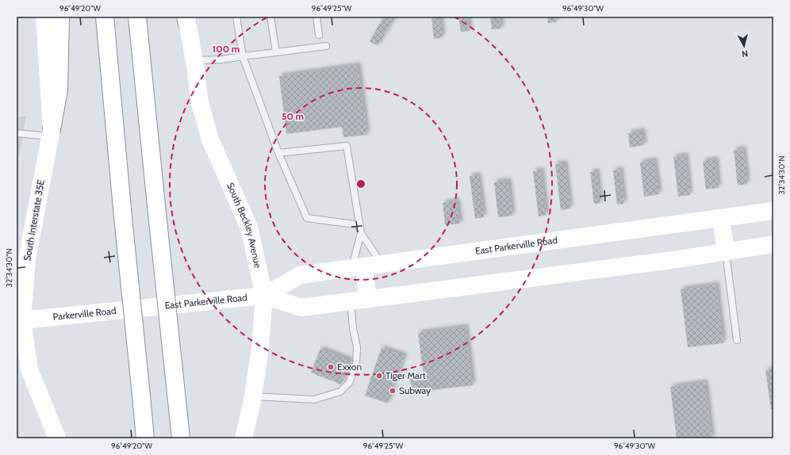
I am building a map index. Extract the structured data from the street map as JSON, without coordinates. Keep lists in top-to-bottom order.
{
  "streets": {
    "main road": [
      "South Interstate 35E",
      "South Beckley Avenue",
      "East Parkerville Road",
      "Parkerville Road"
    ]
  },
  "crossings": [
    ["South Interstate 35E", "Parkerville Road"],
    ["South Beckley Avenue", "East Parkerville Road"],
    ["East Parkerville Road", "Parkerville Road"]
  ],
  "places": ["Exxon", "Tiger Mart", "Subway"],
  "north": "bottom",
  "coordinates": [
    "96°49'20\"W",
    "96°49'25\"W",
    "96°49'30\"W",
    "32°34'30\"N"
  ],
  "rings": ["100 m", "50 m"]
}
